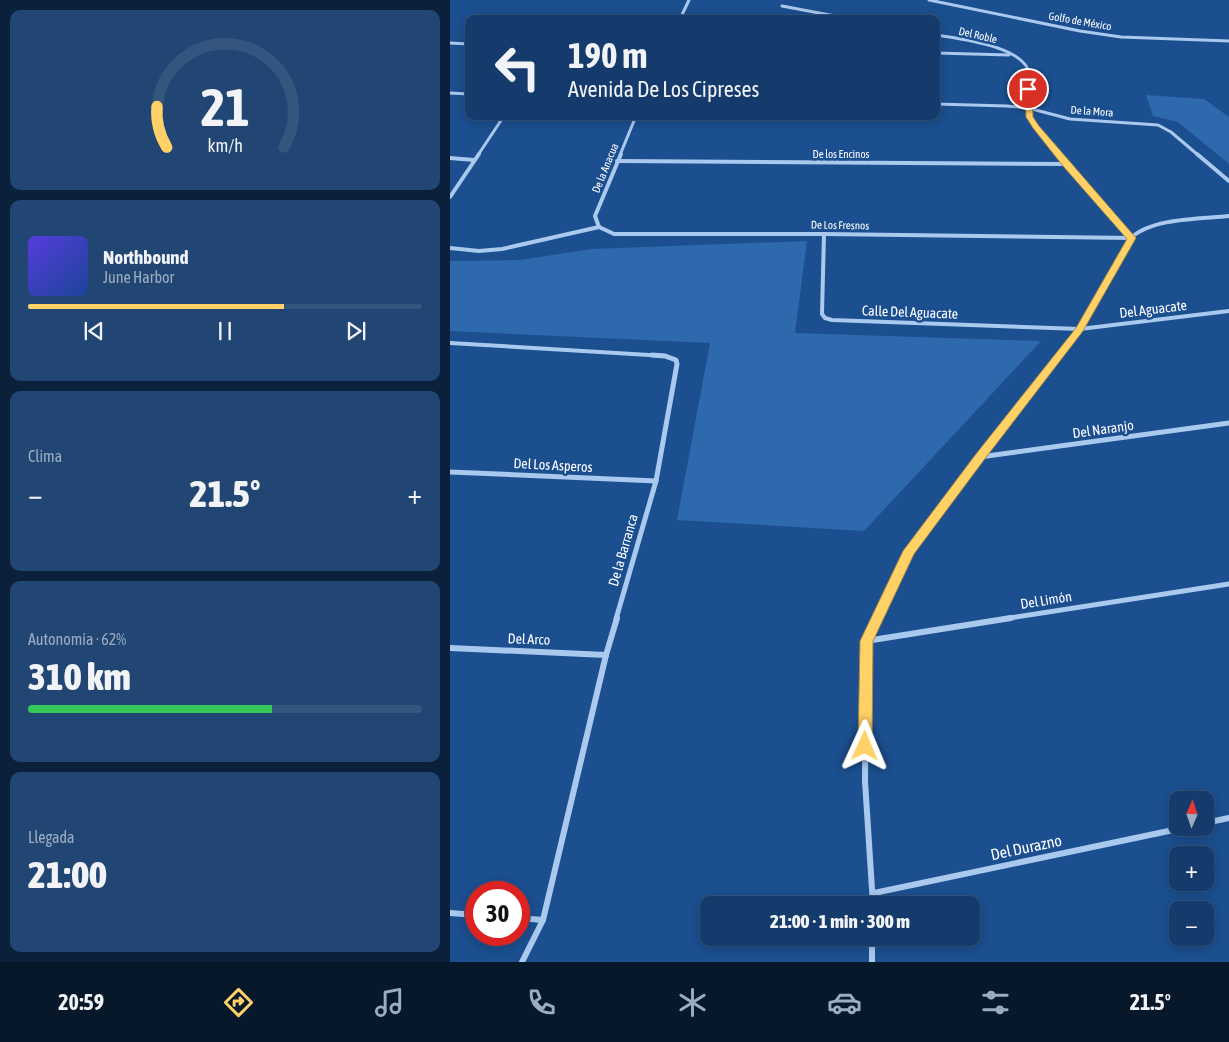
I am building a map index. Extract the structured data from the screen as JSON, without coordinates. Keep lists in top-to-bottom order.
{
  "streets": {
    "street": [
      "Golfo de México",
      "Del Roble",
      "De la Mora",
      "De los Encinos",
      "De la Anacua",
      "De Los Fresnos",
      "Del Aguacate",
      "Calle Del Aguacate",
      "Del Naranjo",
      "Del Los Asperos",
      "De la Barranca",
      "Del Limón",
      "Del Arco",
      "Del Durazno"
    ]
  },
  "crossings": [
    ["De los Encinos", "De la Anacua"],
    ["De la Anacua", "De Los Fresnos"],
    ["De Los Fresnos", "Calle Del Aguacate"],
    ["Del Aguacate", "Calle Del Aguacate"],
    ["Del Los Asperos", "De la Barranca"],
    ["De la Barranca", "Del Arco"]
  ],
  "north": "top",
  "page": {
    "turn": ["190 m", "Avenida De Los Cipreses"],
    "song": ["Northbound", "June Harbor"],
    "tile": [
      "Clima",
      ["Autonomía · 62%", "310 km"],
      ["Llegada", "21:00"]
    ],
    "heat": ["−", "21.5°", "+"],
    "map_buttons": ["+", "−"],
    "limit": "30",
    "trip": "21:00 · 1 min · 300 m",
    "tabs": ["20:59", "21.5°"],
    "gauge": ["21", "km/h"]
  }
}
